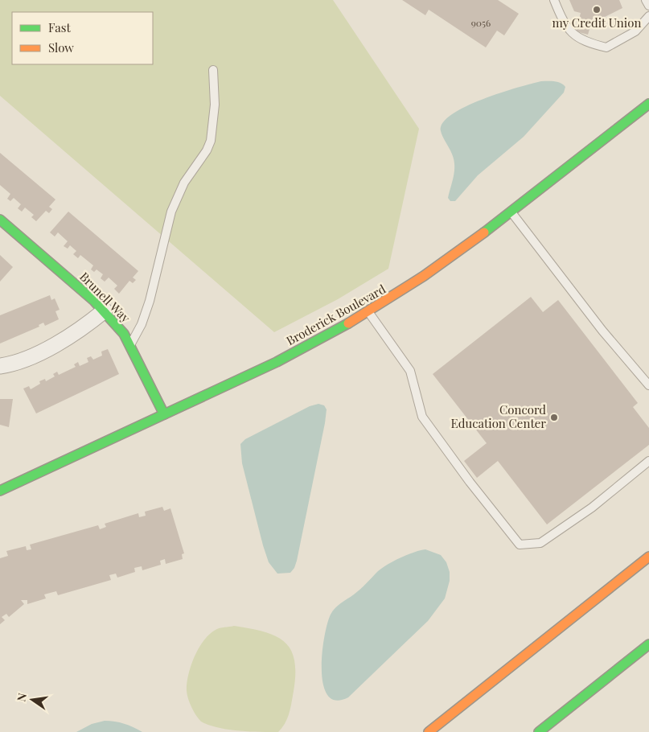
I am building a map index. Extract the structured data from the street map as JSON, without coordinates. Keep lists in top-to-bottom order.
{
  "streets": {
    "main road": ["Brunell Way", "Broderick Boulevard"]
  },
  "crossings": [
    ["Brunell Way", "Broderick Boulevard"]
  ],
  "places": ["my Credit Union", "Concord Education Center"],
  "house_numbers": ["9056"],
  "legend": ["Fast", "Slow"],
  "north": "left"
}
